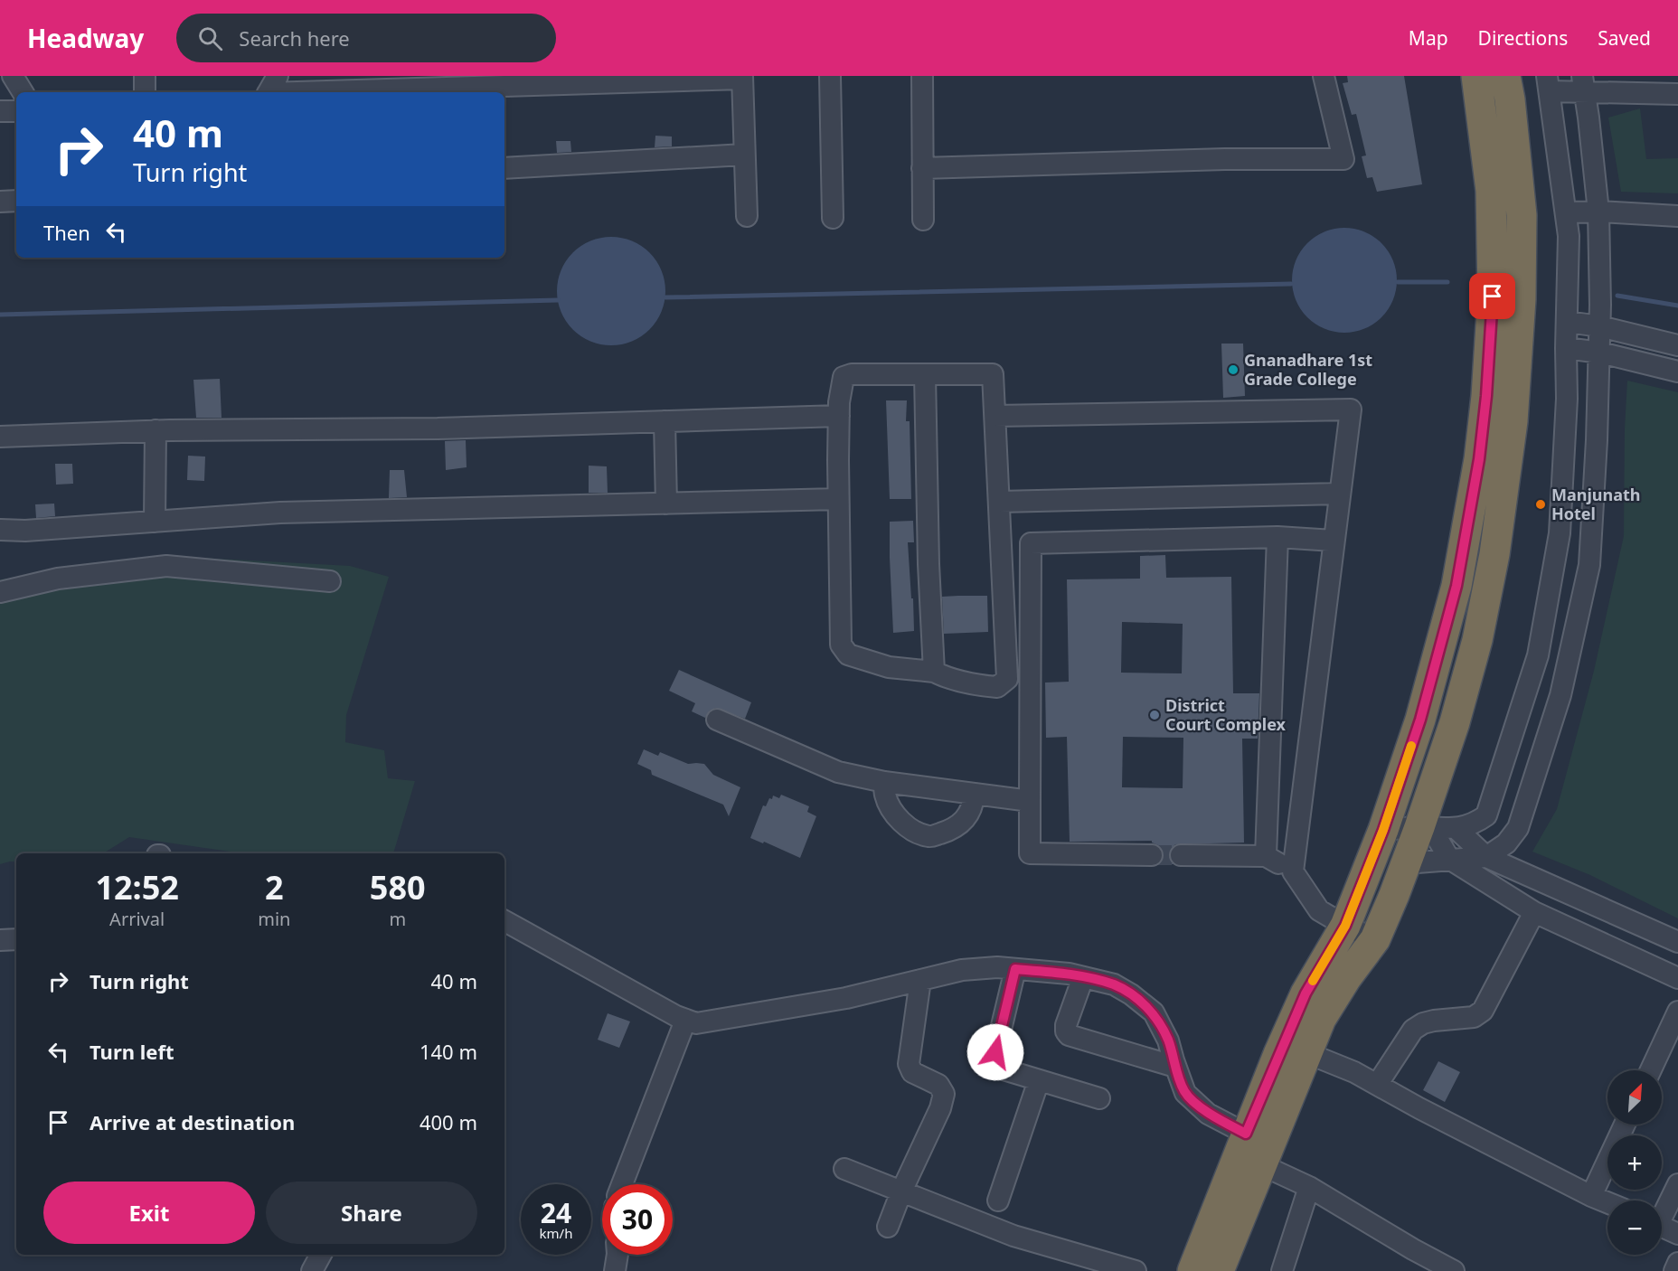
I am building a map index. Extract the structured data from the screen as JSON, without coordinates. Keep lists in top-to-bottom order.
{
  "places": ["Gnanadhare 1st Grade College", "Manjunath Hotel", "District Court Complex"],
  "north": "top right",
  "page": {
    "header": "Headway",
    "search": "Search here",
    "nav": ["Map", "Directions", "Saved"],
    "turn": ["40 m", "Turn right"],
    "then": "Then",
    "eta": [
      "12:52",
      "Arrival",
      "2",
      "min",
      "580",
      "m"
    ],
    "list": [
      {
        "name": "Turn right",
        "value": "40 m"
      },
      {
        "name": "Turn left",
        "value": "140 m"
      },
      {
        "name": "Arrive at destination",
        "value": "400 m"
      }
    ],
    "map_buttons": ["+", "−"],
    "buttons": ["Exit", "Share"],
    "speed": "24 km/h",
    "limit": "30"
  }
}
